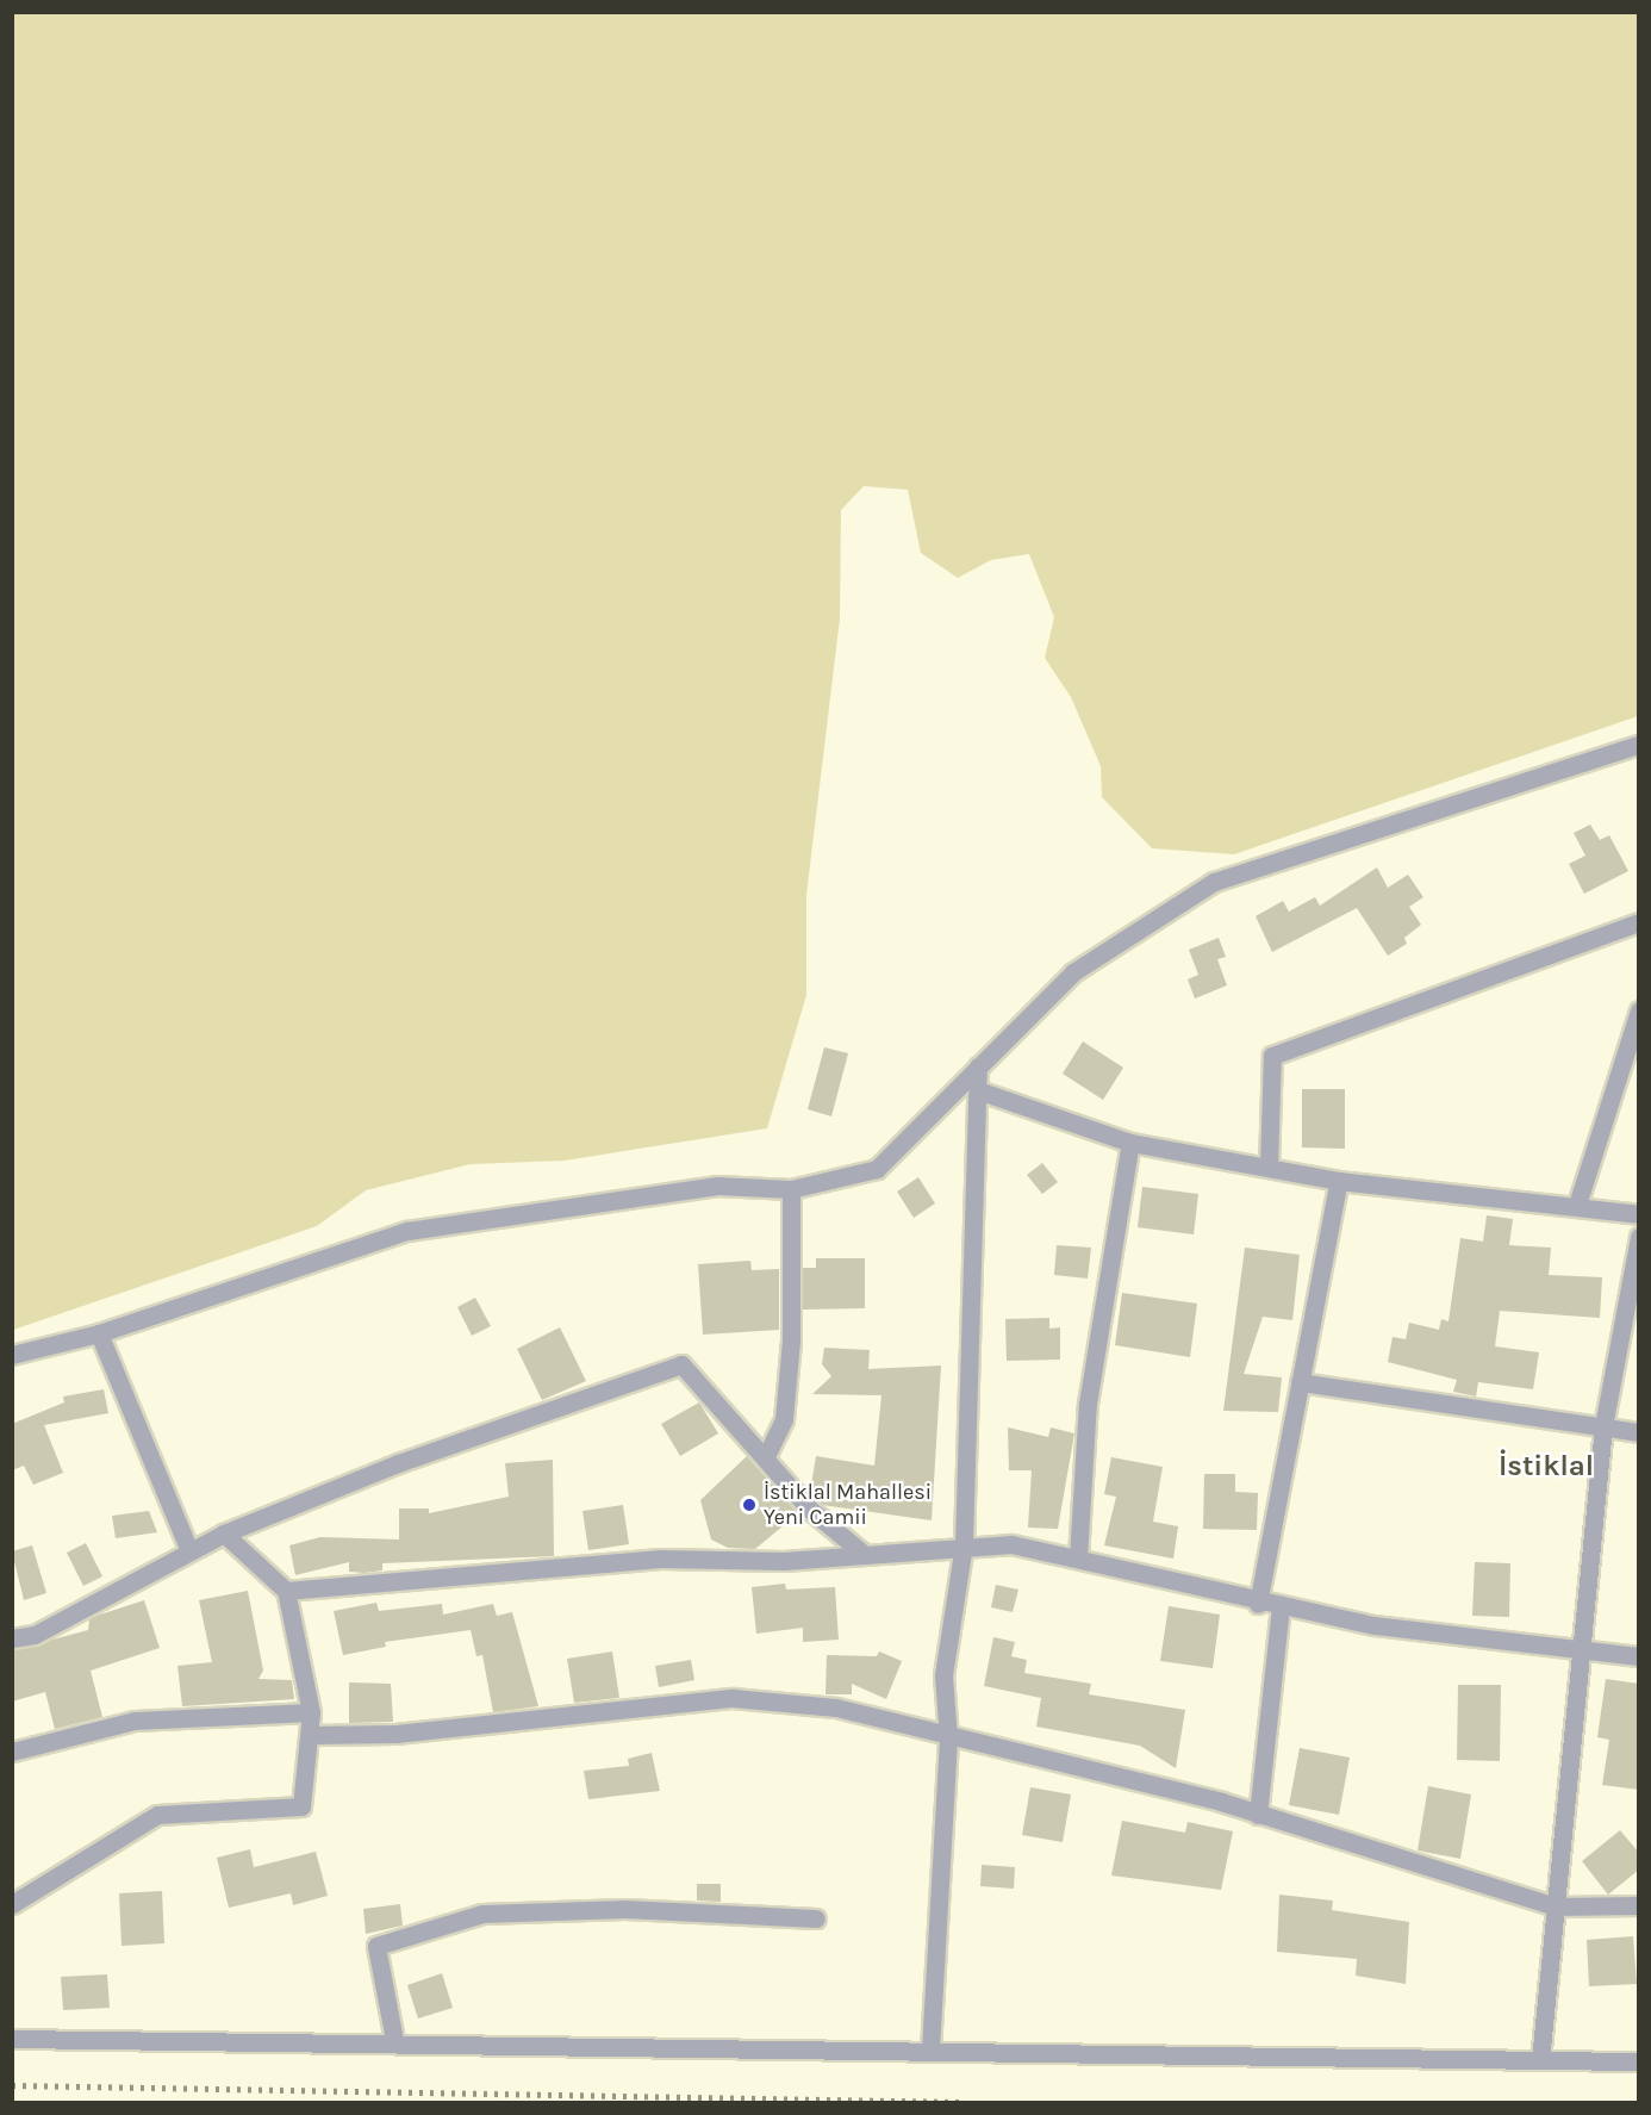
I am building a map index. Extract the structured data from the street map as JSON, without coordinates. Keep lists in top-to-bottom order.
{
  "districts": ["İstiklal"],
  "places": ["İstiklal Mahallesi Yeni Camii"]
}
